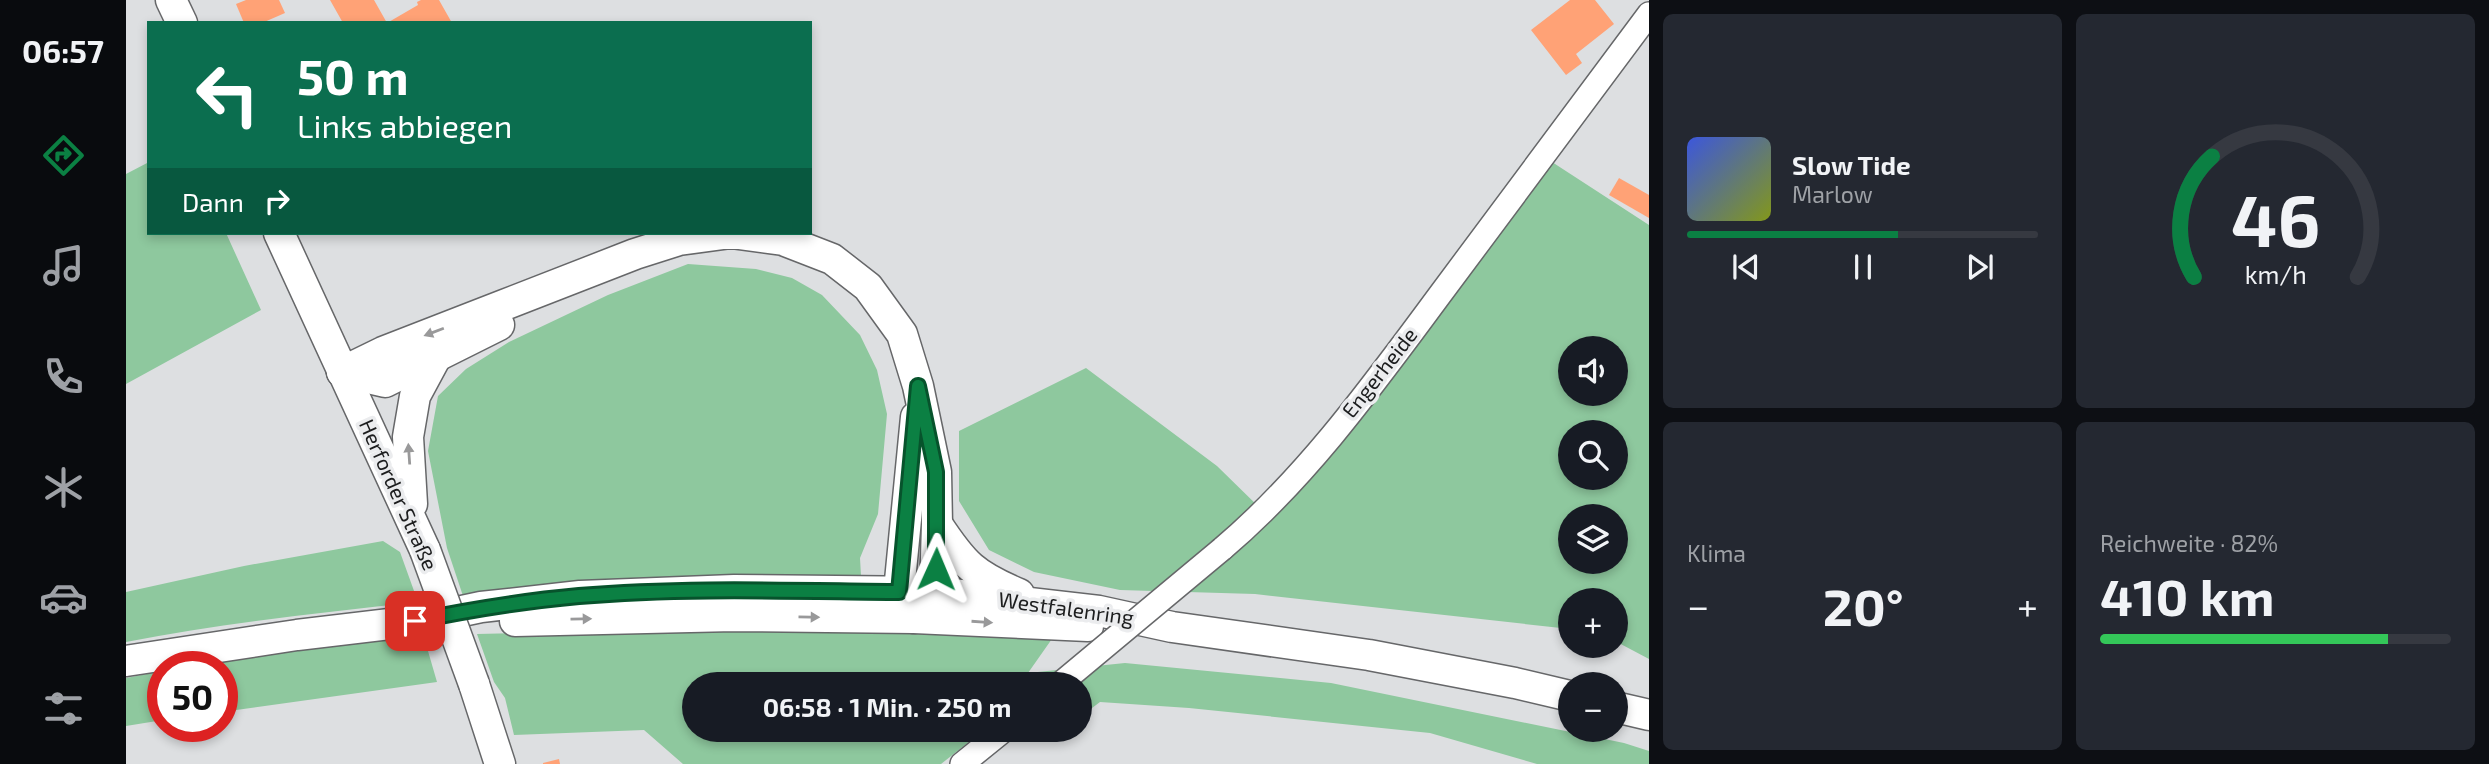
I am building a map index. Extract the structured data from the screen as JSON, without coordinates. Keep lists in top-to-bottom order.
{
  "streets": {
    "main road": ["Herforder Straße", "Westfalenring"],
    "street": ["Engerheide"]
  },
  "page": {
    "tabs": "06:57",
    "turn": ["50 m", "Links abbiegen"],
    "song": ["Slow Tide", "Marlow"],
    "then": "Dann",
    "map_buttons": ["+", "−"],
    "tile": [
      "Klima",
      ["Reichweite · 82%", "410 km"]
    ],
    "heat": ["−", "20°", "+"],
    "limit": "50",
    "trip": "06:58 · 1 Min. · 250 m",
    "gauge": ["46", "km/h"]
  }
}
